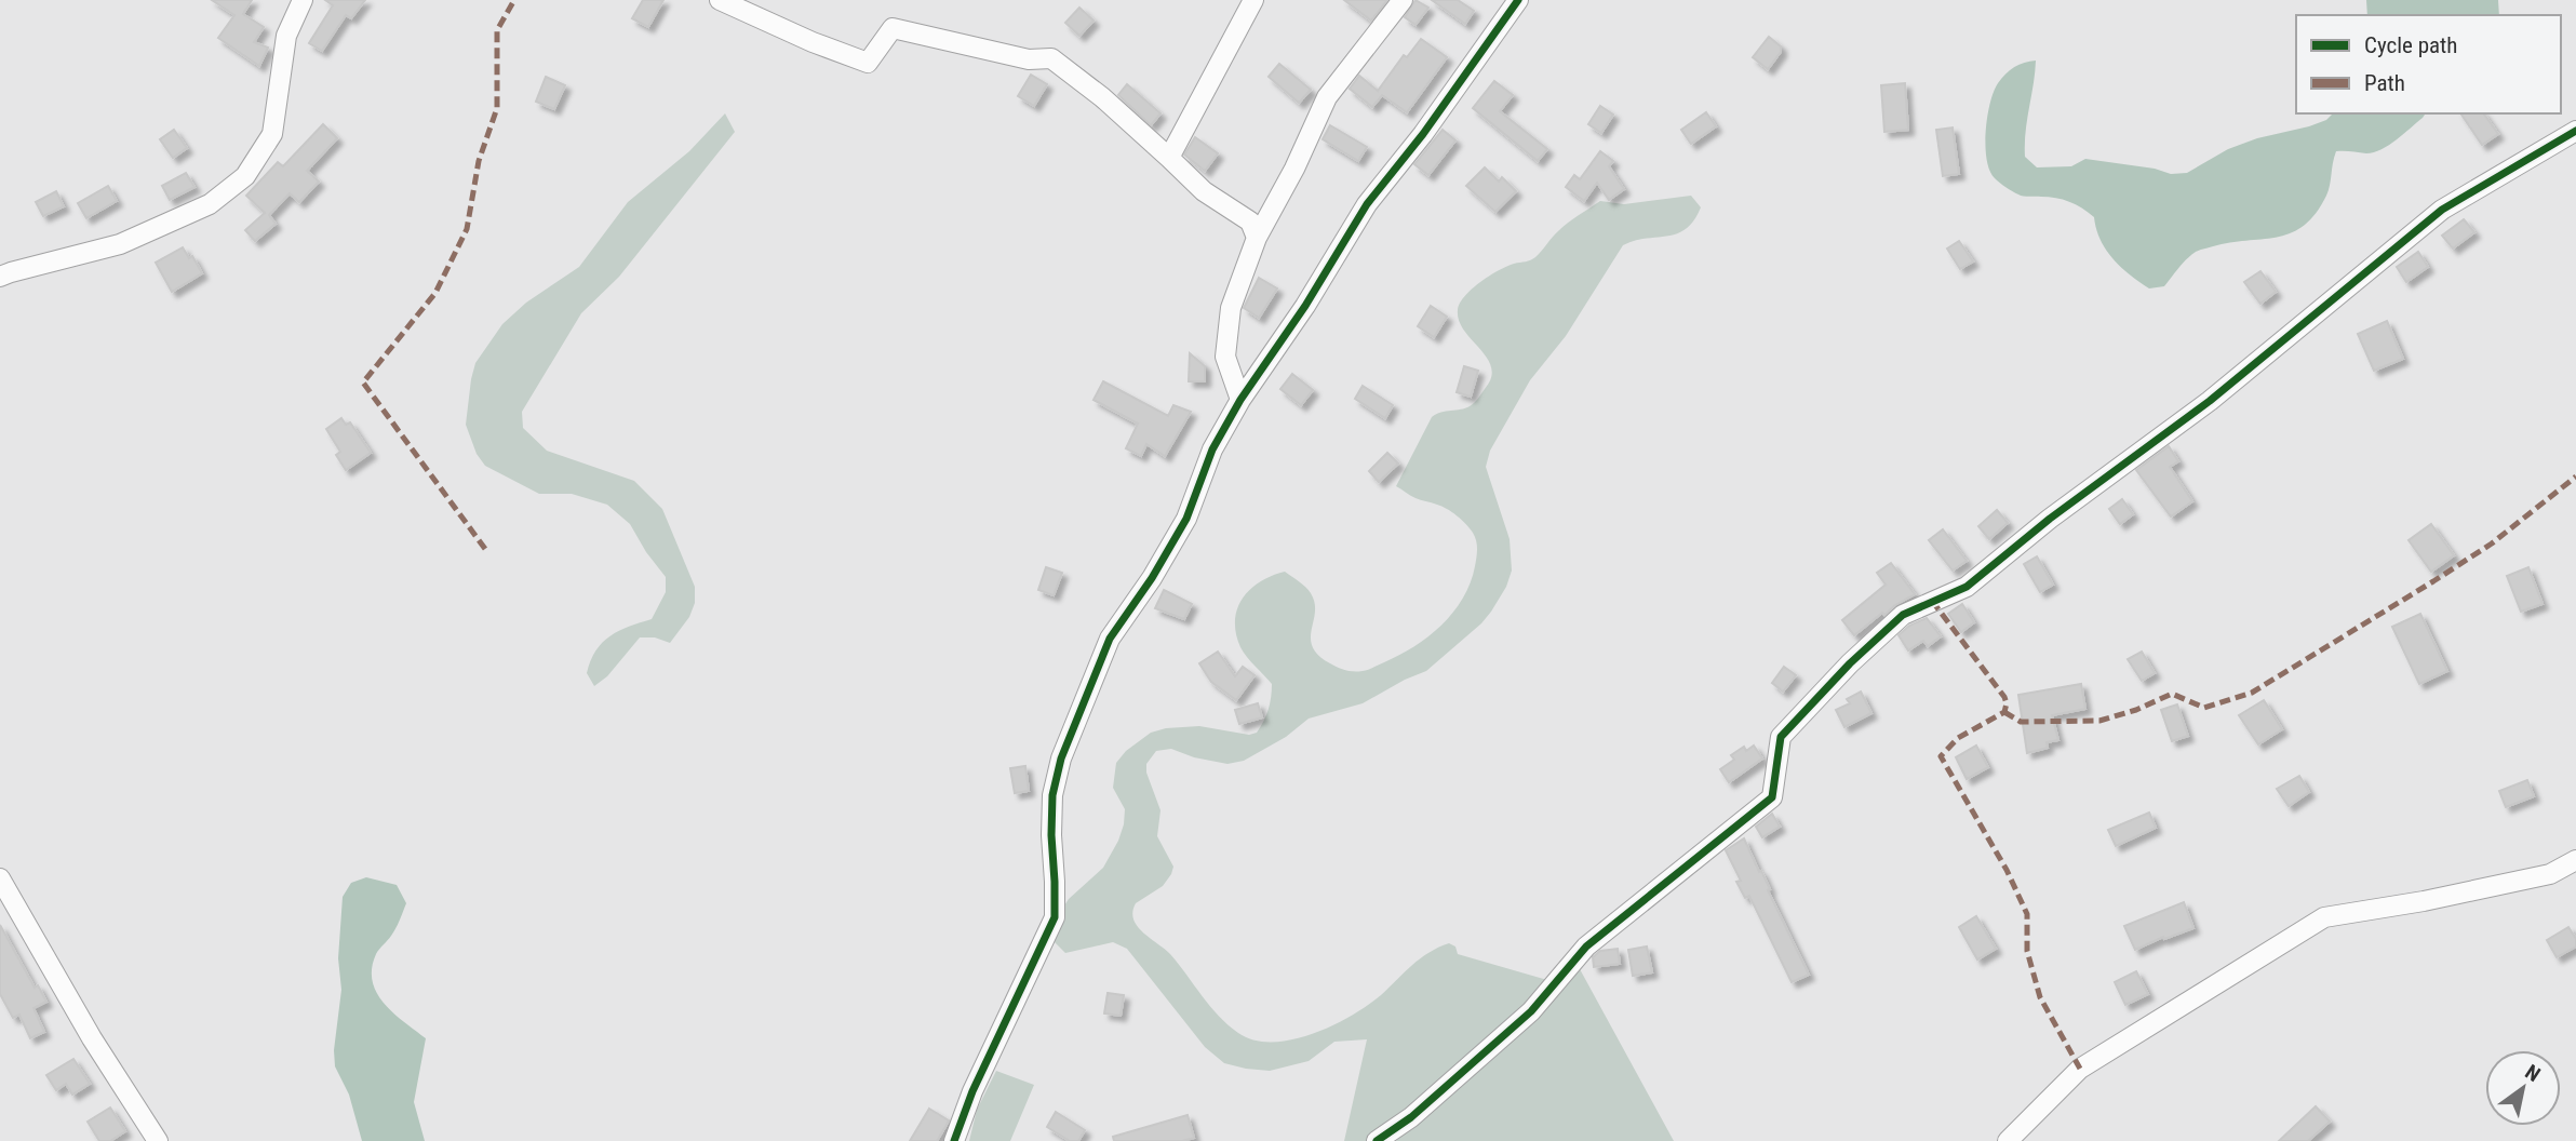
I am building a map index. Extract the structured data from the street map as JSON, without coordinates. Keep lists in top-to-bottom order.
{
  "legend": ["Cycle path", "Path"],
  "north": "top right"
}
